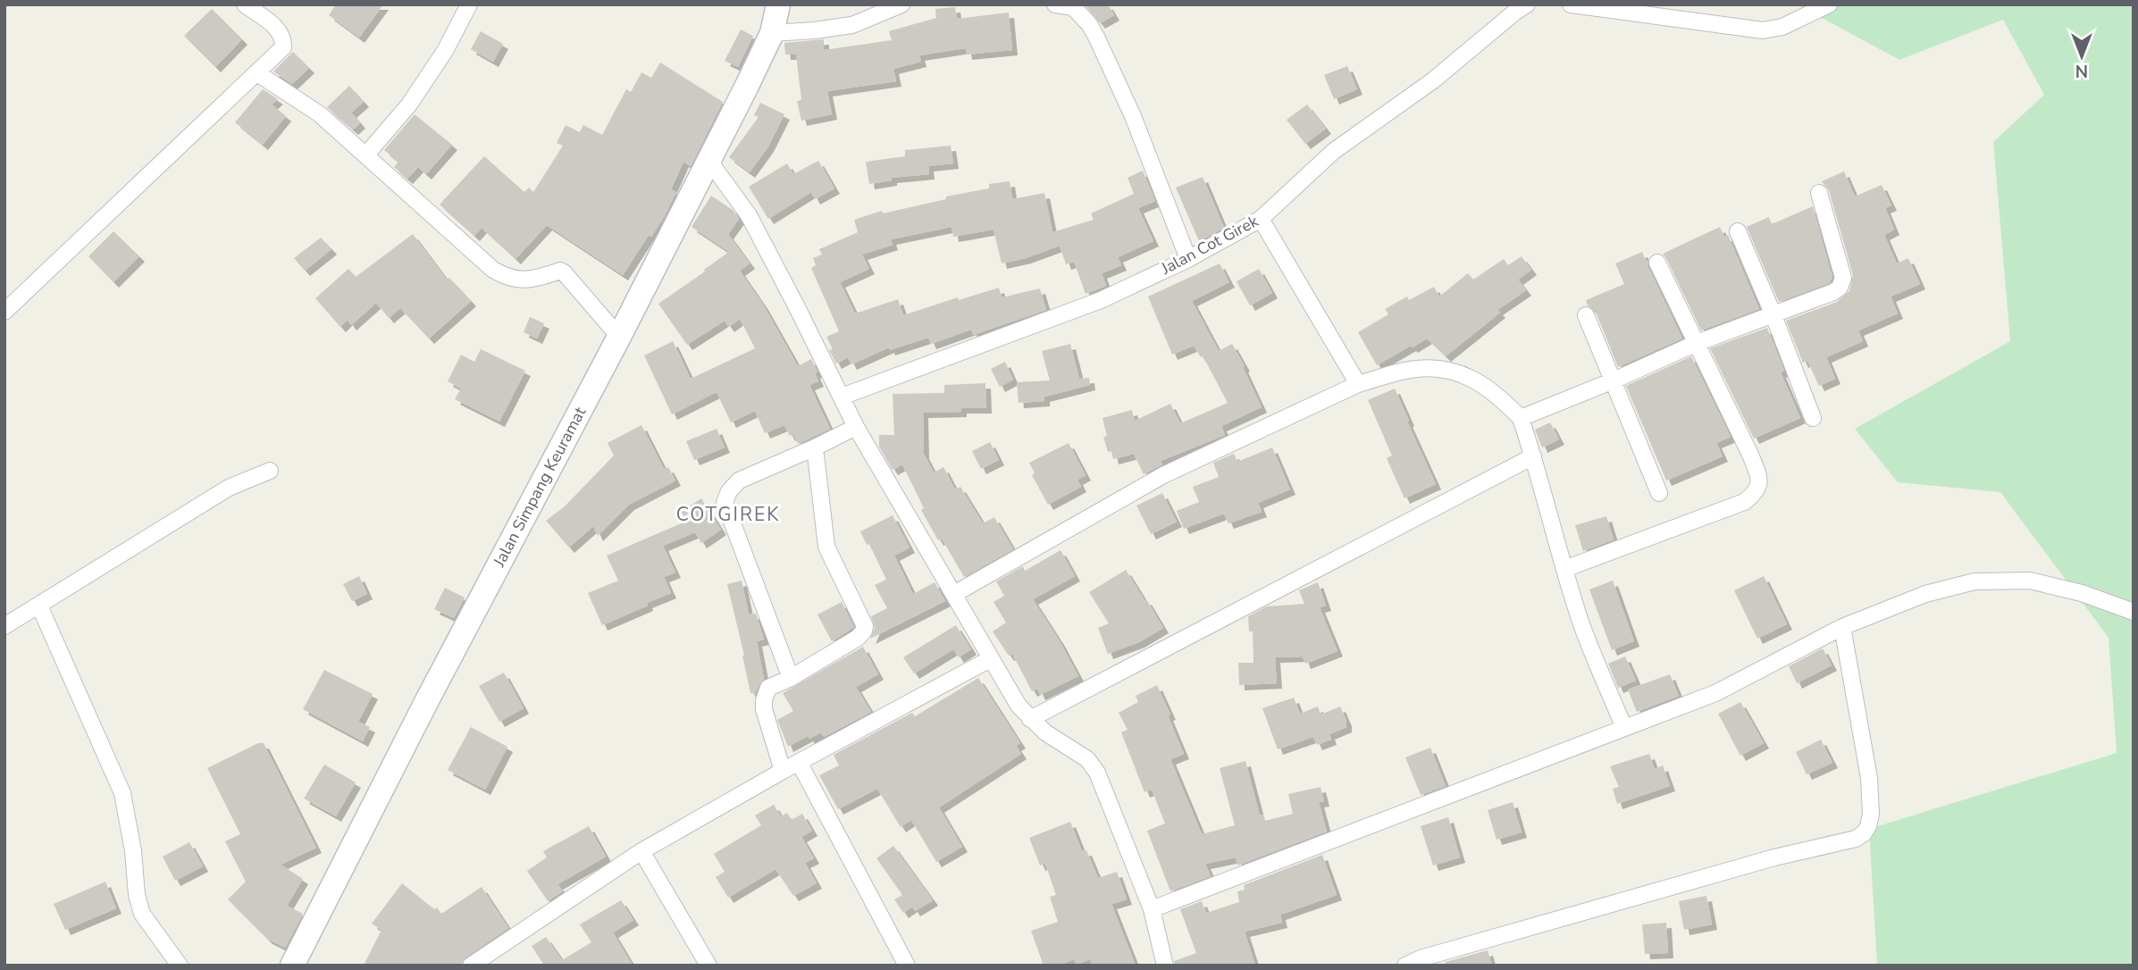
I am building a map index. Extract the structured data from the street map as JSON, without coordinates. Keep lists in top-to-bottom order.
{
  "streets": {
    "main road": ["Jalan Simpang Keuramat"],
    "street": ["Jalan Cot Girek"]
  },
  "districts": ["COTGIREK"],
  "north": "bottom"
}
